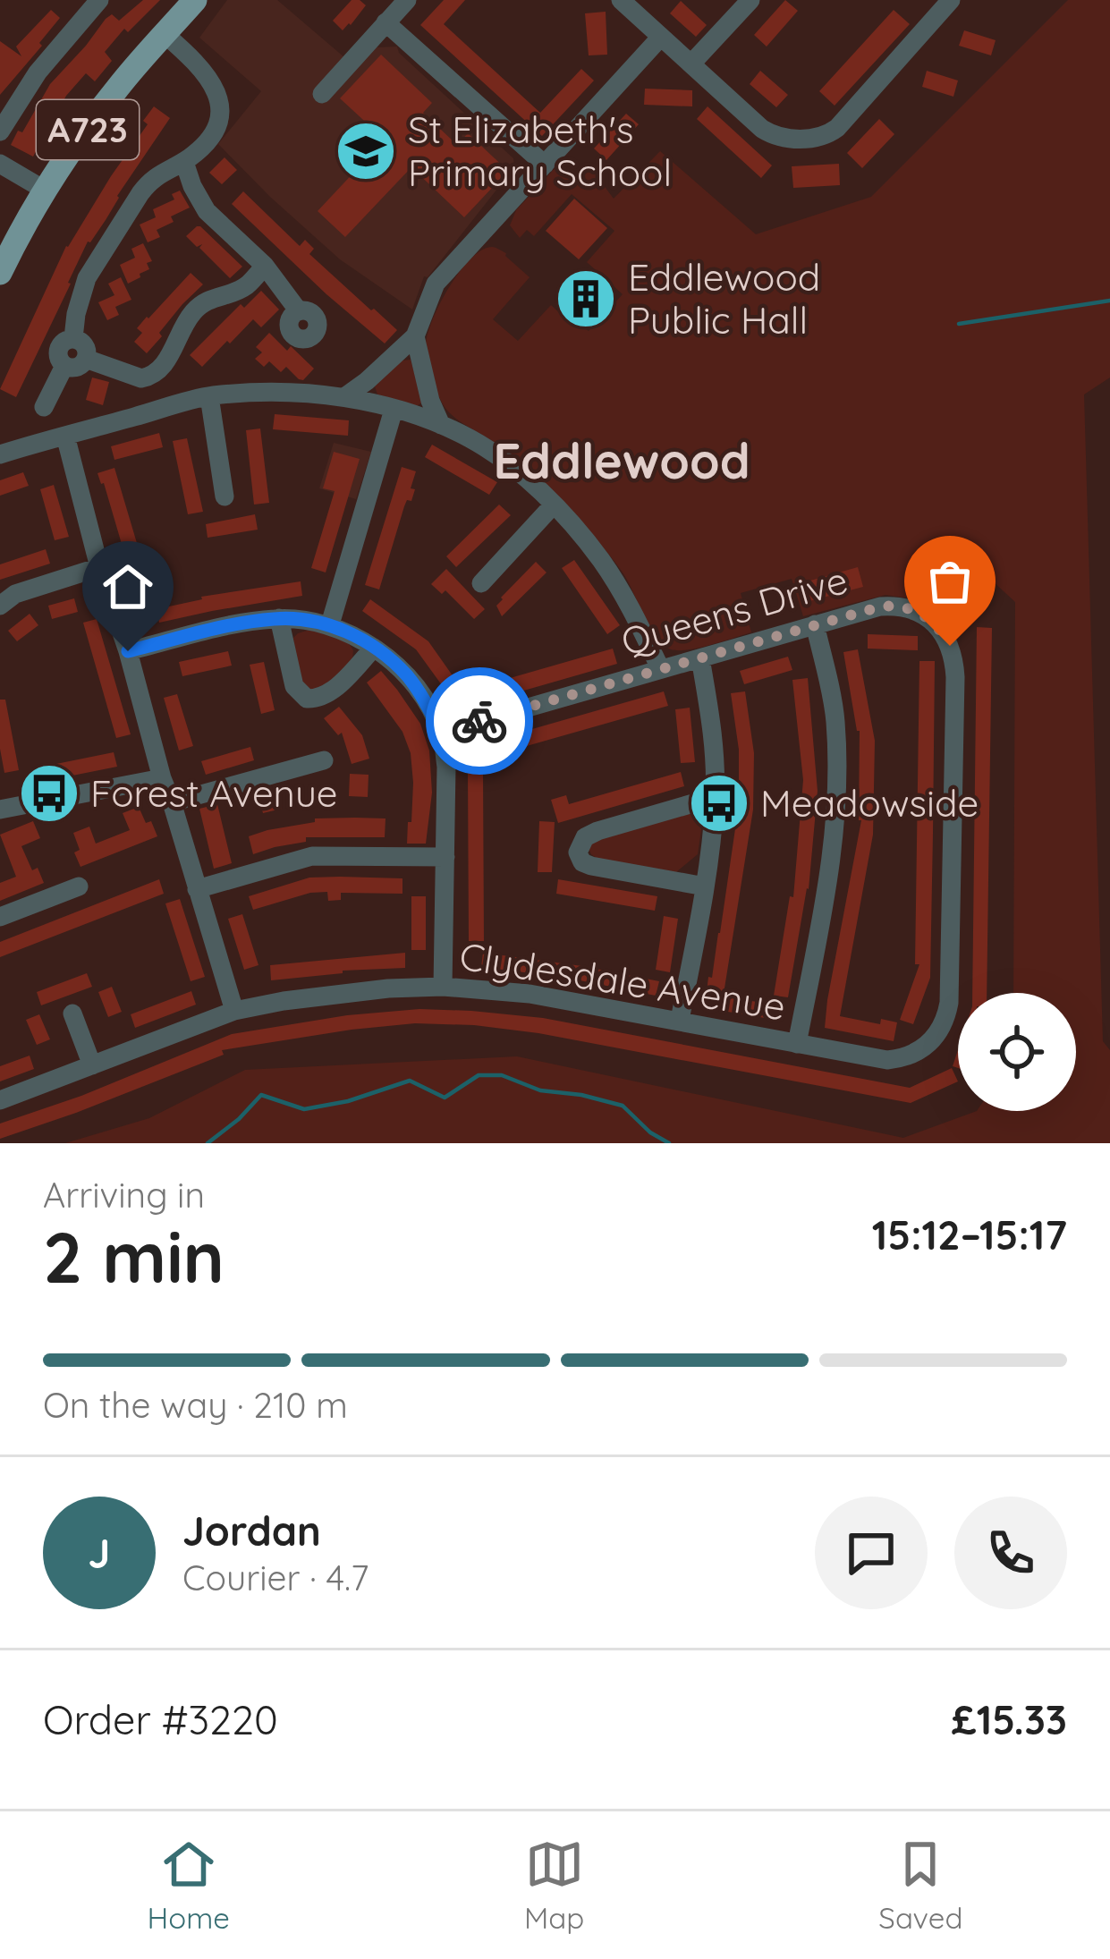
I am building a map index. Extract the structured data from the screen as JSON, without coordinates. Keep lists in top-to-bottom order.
{
  "streets": {
    "main road": ["A723"],
    "street": ["Queens Drive", "Clydesdale Avenue"]
  },
  "crossings": [
    ["Queens Drive", "Clydesdale Avenue"]
  ],
  "districts": ["Eddlewood"],
  "places": {
    "school or university": ["St Elizabeth's Primary School"],
    "building": ["Eddlewood Public Hall"],
    "bus stop": ["Forest Avenue", "Meadowside"]
  },
  "page": {
    "heading": ["2 min", "Arriving in", "15:12–15:17"],
    "panel": [
      "Jordan",
      "Courier · 4.7",
      "Order #3220",
      "£15.33"
    ],
    "bar": "On the way · 210 m",
    "round": "J",
    "tabs": ["Home", "Map", "Saved"]
  }
}
